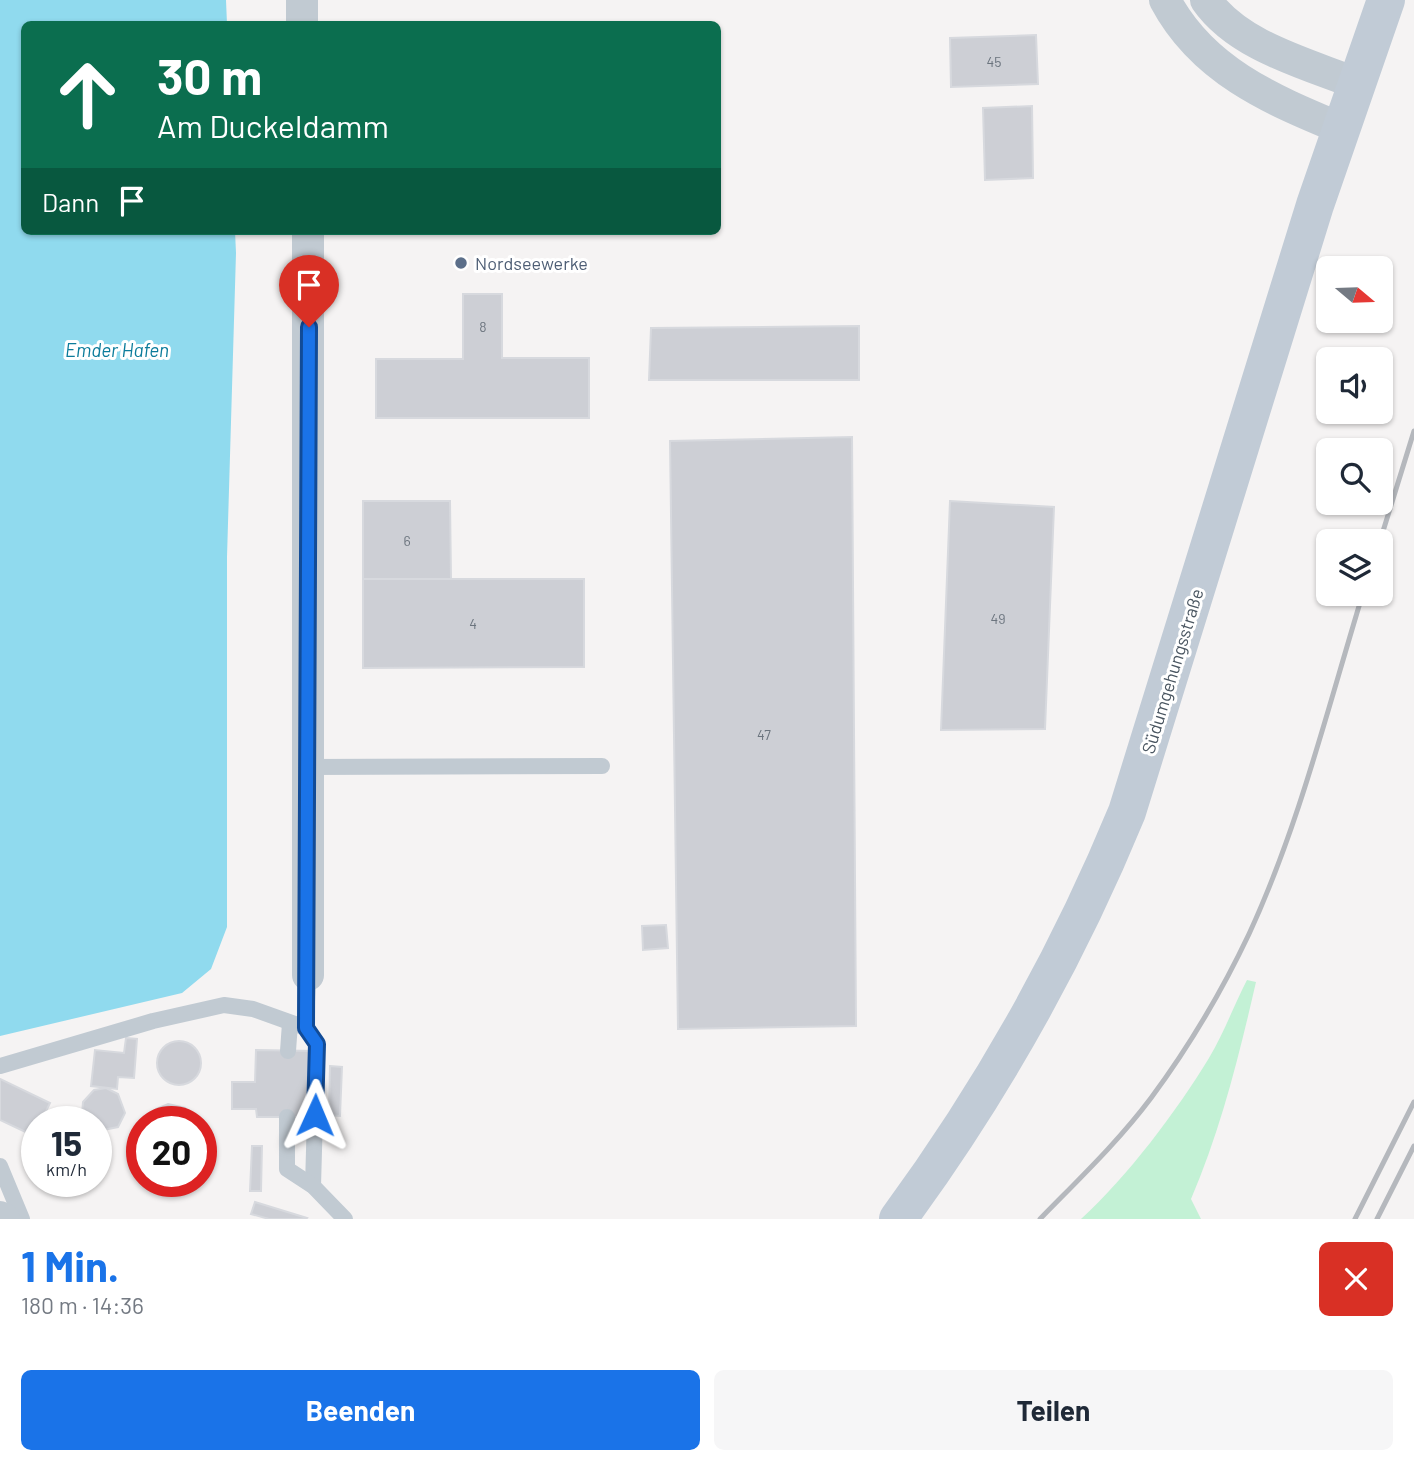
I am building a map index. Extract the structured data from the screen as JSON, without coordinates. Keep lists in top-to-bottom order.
{
  "streets": {
    "main road": ["Südumgehungsstraße"]
  },
  "water": ["Emder Hafen"],
  "places": ["Nordseewerke"],
  "house_numbers": [
    "45",
    "8",
    "6",
    "49",
    "4",
    "47"
  ],
  "north": "right",
  "page": {
    "turn": ["30 m", "Am Duckeldamm"],
    "then": "Dann",
    "speed": "15 km/h",
    "limit": "20",
    "heading": ["1 Min.", "180 m · 14:36"],
    "buttons": ["Beenden", "Teilen"]
  }
}
